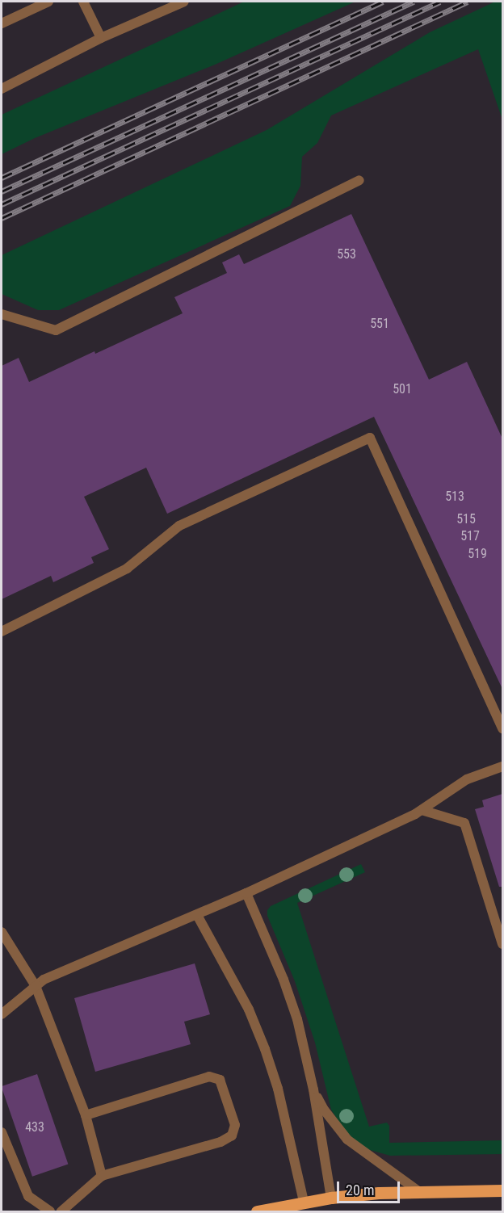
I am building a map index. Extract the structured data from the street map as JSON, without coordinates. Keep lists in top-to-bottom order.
{
  "house_numbers": [
    "553",
    "551",
    "501",
    "513",
    "515",
    "517",
    "519",
    "433"
  ],
  "scale_bar": "20 m"
}
